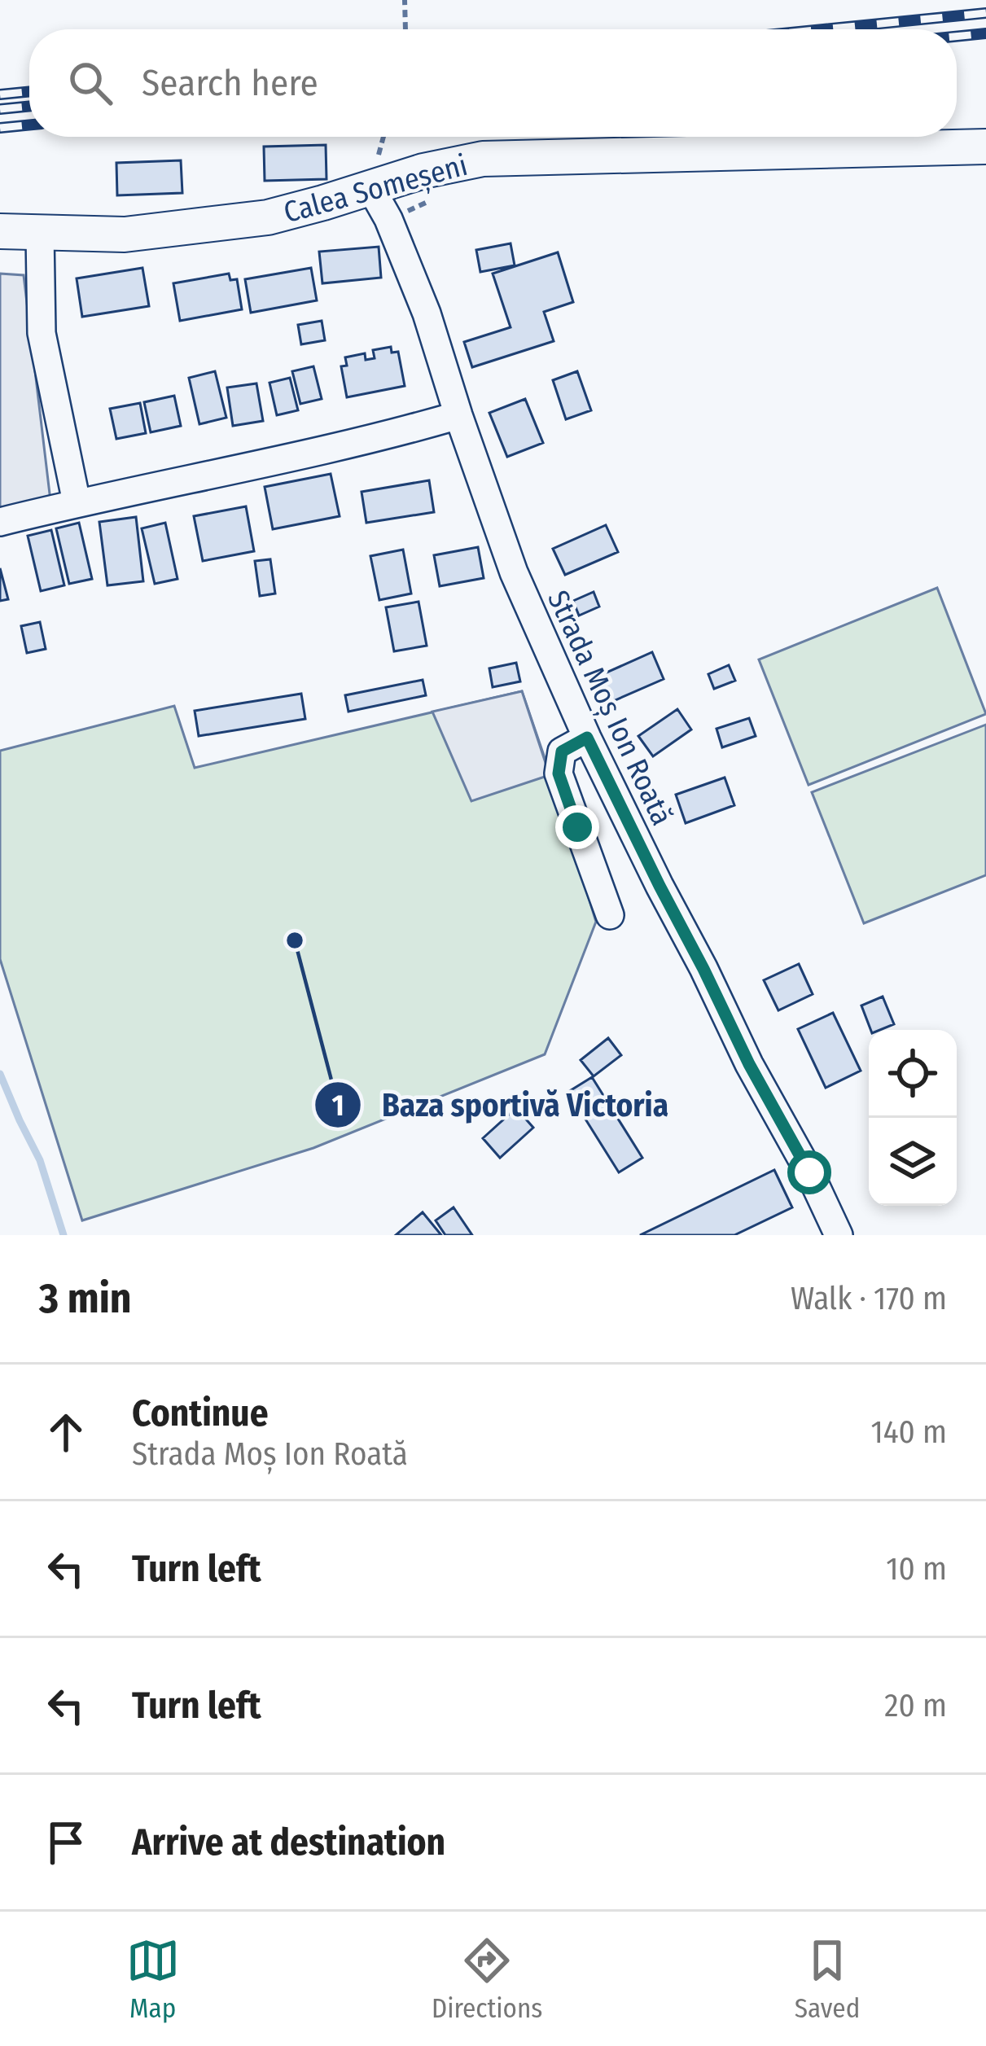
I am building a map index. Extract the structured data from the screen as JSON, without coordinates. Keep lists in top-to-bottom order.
{
  "streets": {
    "main road": ["Calea Someșeni"],
    "street": ["Strada Moș Ion Roată"]
  },
  "crossings": [
    ["Calea Someșeni", "Strada Moș Ion Roată"]
  ],
  "places": ["Baza sportivă Victoria"],
  "page": {
    "search": "Search here",
    "heading": ["3 min", "Walk · 170 m"],
    "list": [
      ["Continue", "Strada Moș Ion Roată", "140 m"],
      ["Turn left", "10 m"],
      ["Turn left", "20 m"],
      "Arrive at destination"
    ],
    "nav": ["Map", "Directions", "Saved"]
  }
}
